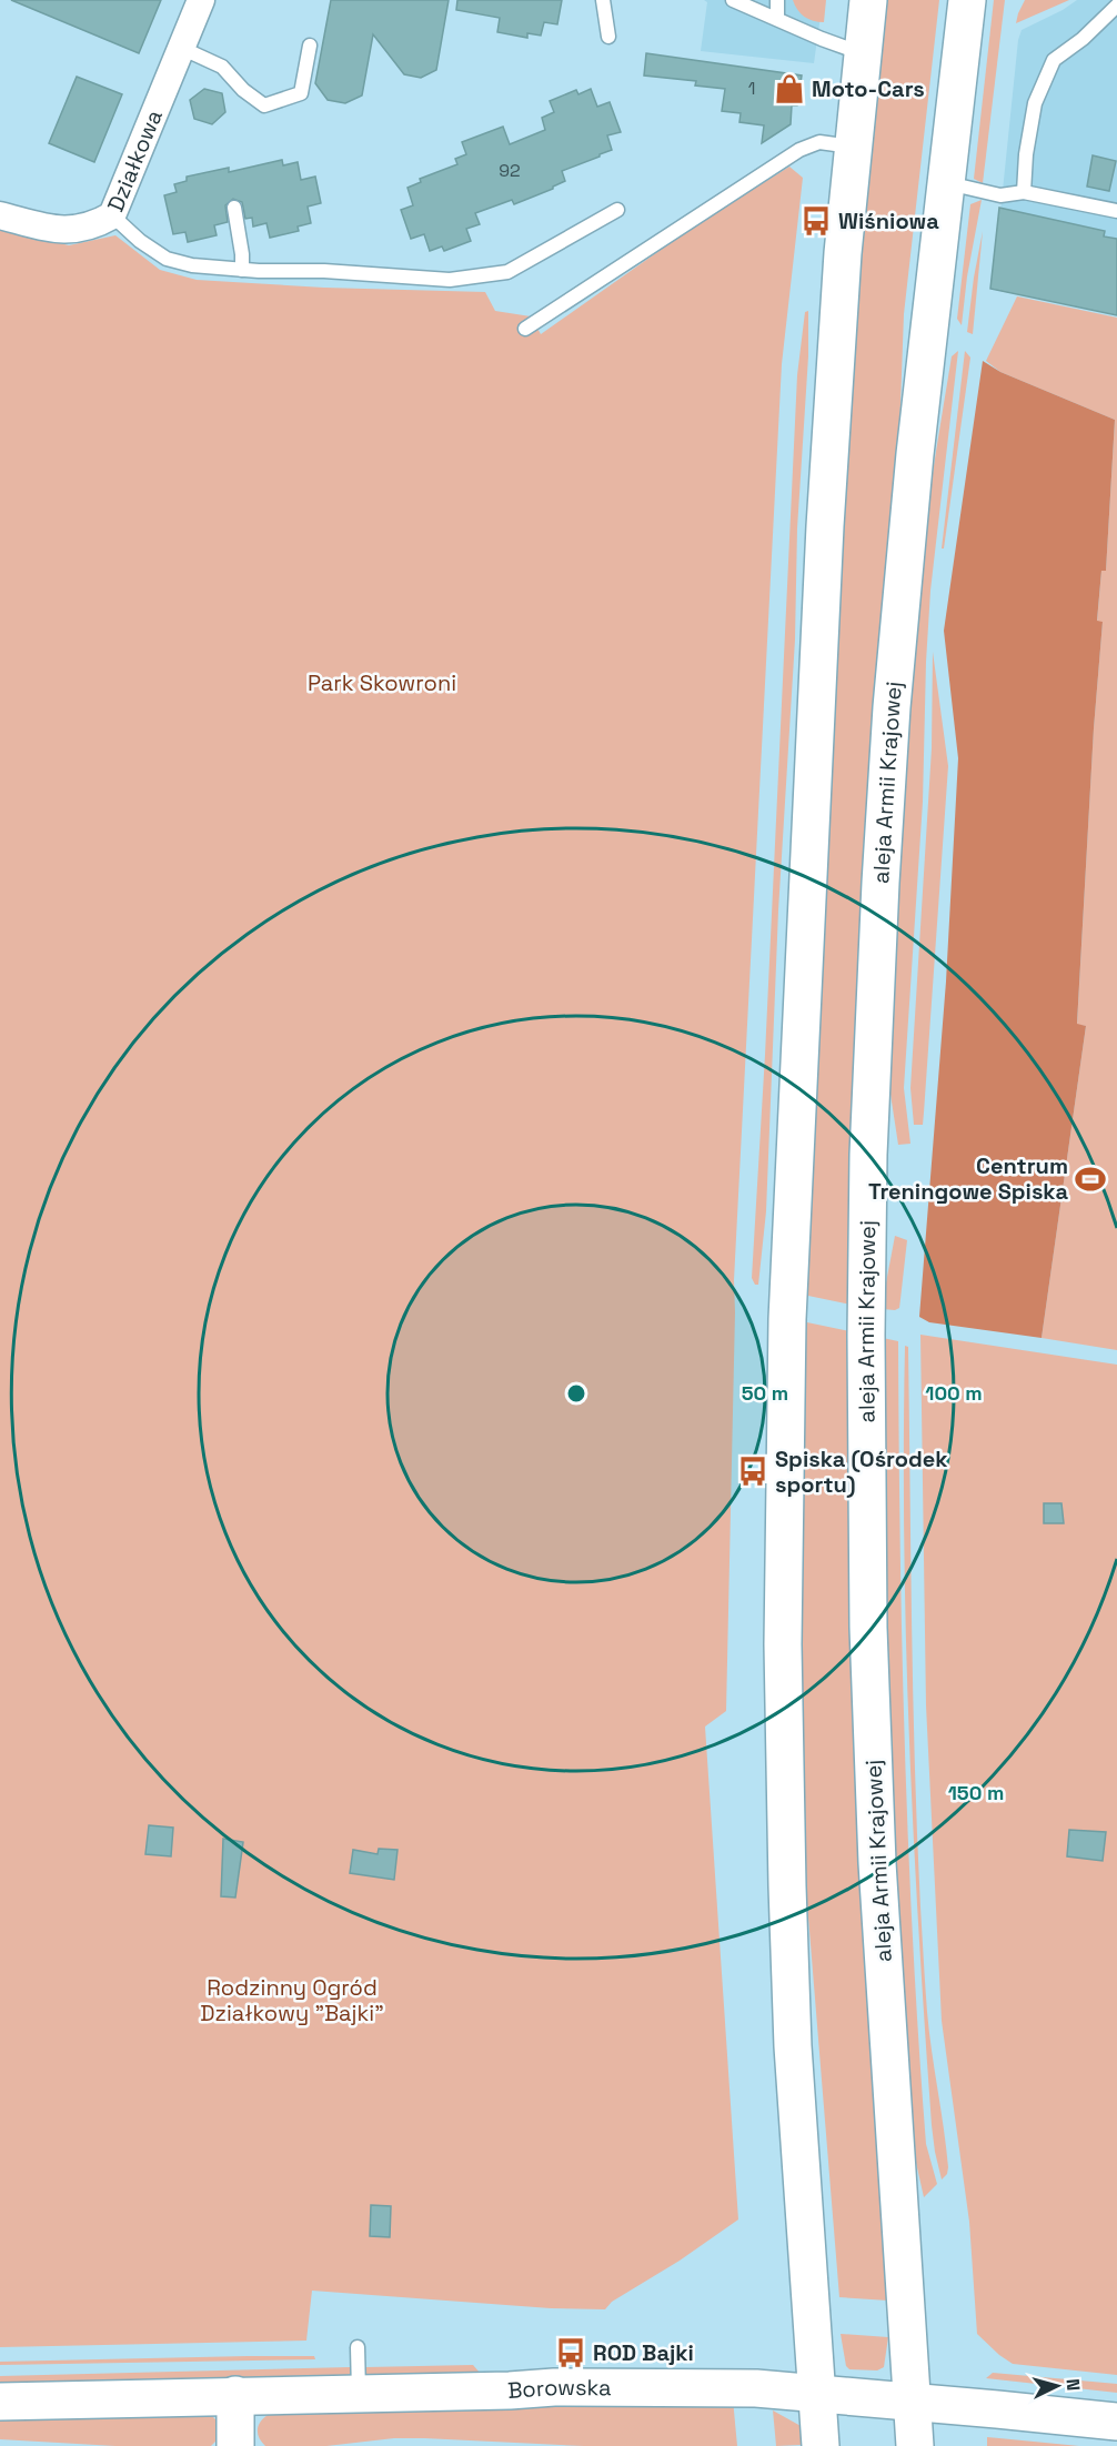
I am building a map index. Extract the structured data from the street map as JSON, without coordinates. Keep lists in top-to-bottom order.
{
  "streets": {
    "main road": ["aleja Armii Krajowej", "Borowska"],
    "street": ["Działkowa"]
  },
  "crossings": [
    ["aleja Armii Krajowej", "Borowska"]
  ],
  "parks": ["Park Skowroni", "Rodzinny Ogród Działkowy \"Bajki\""],
  "places": {
    "shop": ["Moto-Cars"],
    "bus stop": ["Wiśniowa", "Spiska (Ośrodek sportu)", "ROD Bajki"],
    "sports": ["Centrum Treningowe Spiska"]
  },
  "house_numbers": ["1", "92"],
  "north": "right",
  "rings": ["50 m", "100 m", "150 m"]
}
